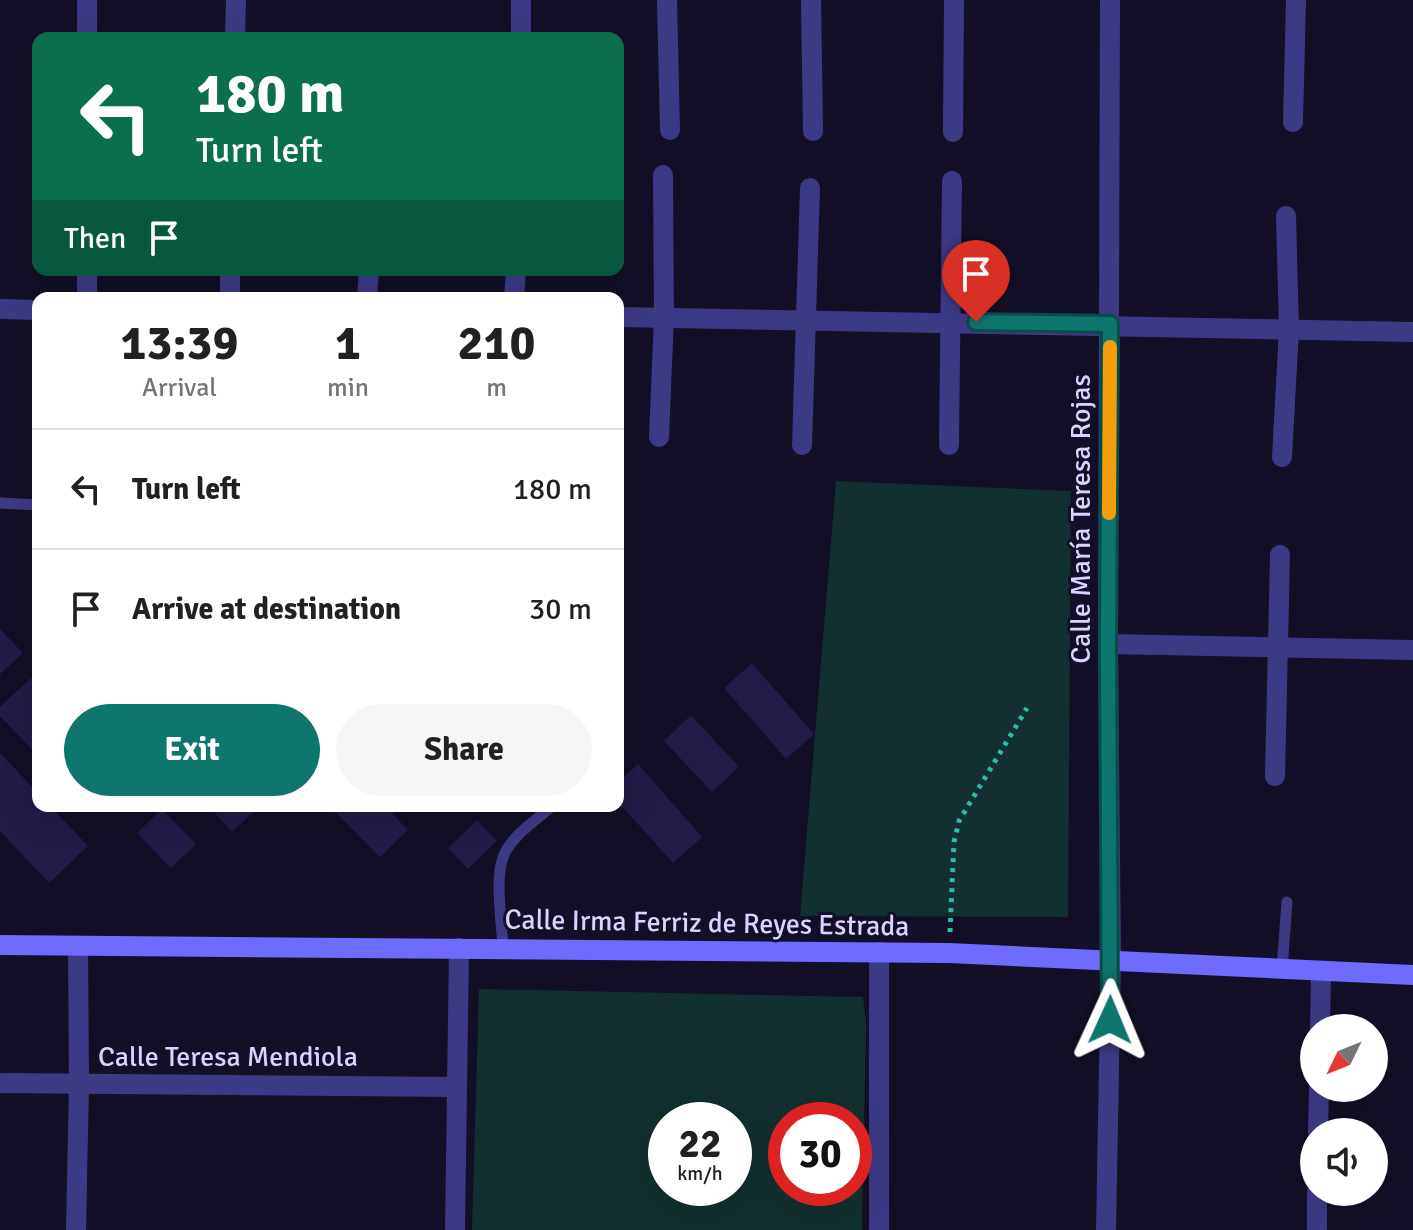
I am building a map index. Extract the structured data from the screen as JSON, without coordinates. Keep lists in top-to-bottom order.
{
  "streets": {
    "street": ["Calle María Teresa Rojas", "Calle Irma Ferriz de Reyes Estrada", "Calle Teresa Mendiola"]
  },
  "crossings": [
    ["Calle María Teresa Rojas", "Calle Irma Ferriz de Reyes Estrada"]
  ],
  "north": "bottom left",
  "page": {
    "turn": ["180 m", "Turn left"],
    "then": "Then",
    "eta": [
      "13:39",
      "Arrival",
      "1",
      "min",
      "210",
      "m"
    ],
    "list": [
      {
        "name": "Turn left",
        "value": "180 m"
      },
      {
        "name": "Arrive at destination",
        "value": "30 m"
      }
    ],
    "buttons": ["Exit", "Share"],
    "speed": "22 km/h",
    "limit": "30"
  }
}
